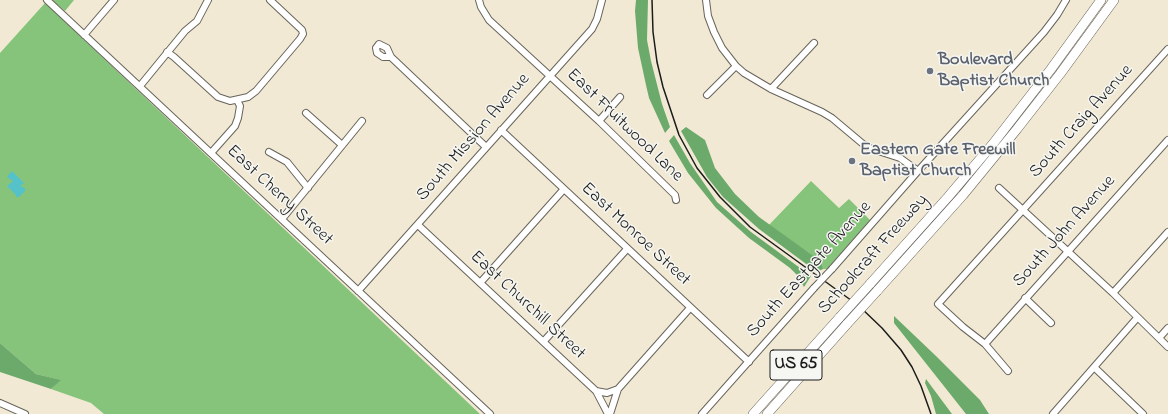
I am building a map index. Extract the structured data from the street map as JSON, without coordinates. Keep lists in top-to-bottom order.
{
  "streets": {
    "highway": ["Schoolcraft Freeway", "US 65"],
    "street": [
      "South Craig Avenue",
      "East Fruitwood Lane",
      "South Mission Avenue",
      "East Cherry Street",
      "South John Avenue",
      "East Monroe Street",
      "South Eastgate Avenue",
      "East Churchill Street"
    ]
  },
  "crossings": [
    ["South Craig Avenue", "South John Avenue"],
    ["East Fruitwood Lane", "South Mission Avenue"],
    ["South Mission Avenue", "East Cherry Street"],
    ["South Mission Avenue", "East Monroe Street"],
    ["South Mission Avenue", "East Churchill Street"],
    ["East Monroe Street", "South Eastgate Avenue"]
  ],
  "places": ["Boulevard Baptist Church", "Eastern Gate Freewill Baptist Church"]
}
